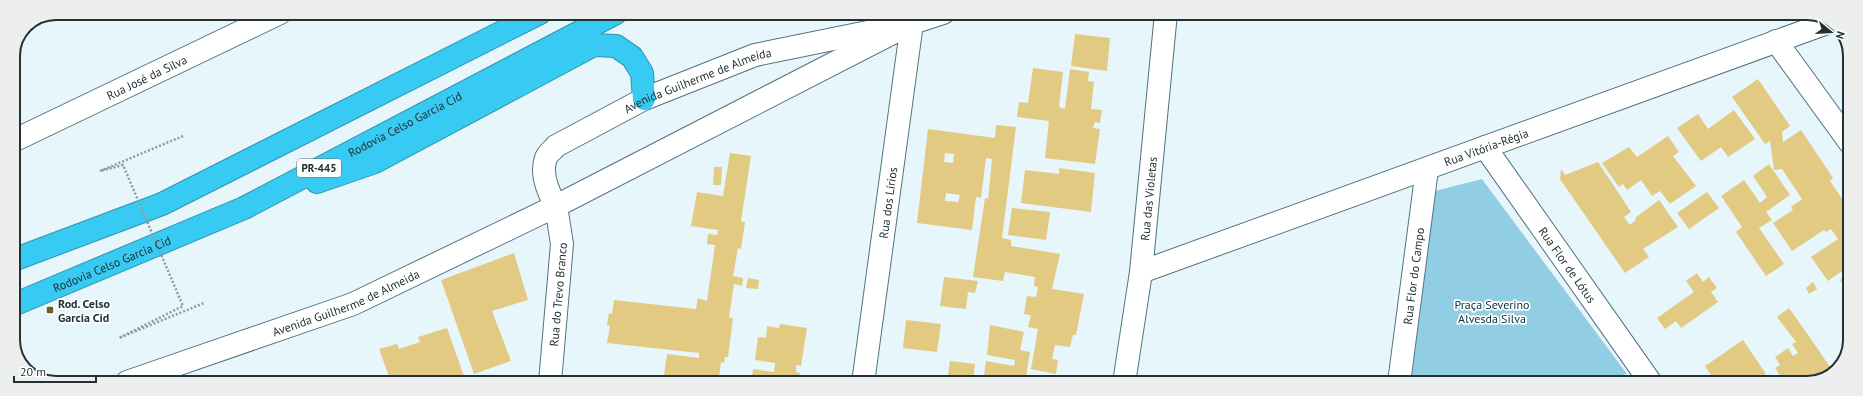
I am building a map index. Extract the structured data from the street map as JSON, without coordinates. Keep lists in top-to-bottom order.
{
  "streets": {
    "highway": ["Rodovia Celso Garcia Cid", "PR-445"],
    "street": [
      "Rua José da Silva",
      "Avenida Guilherme de Almeida",
      "Rua Vitória-Régia",
      "Rua das Violetas",
      "Rua dos Lírios",
      "Rua Flor de Lótus",
      "Rua Flor do Campo",
      "Rua do Trevo Branco"
    ]
  },
  "crossings": [
    ["Avenida Guilherme de Almeida", "Rua do Trevo Branco"],
    ["Rua Vitória-Régia", "Rua das Violetas"],
    ["Rua Vitória-Régia", "Rua Flor de Lótus"],
    ["Rua Vitória-Régia", "Rua Flor do Campo"]
  ],
  "parks": ["Praça Severino Alvesda Silva"],
  "places": {
    "transit": ["Rod. Celso Garcia Cid"]
  },
  "scale_bar": "20 m",
  "north": "right"
}
